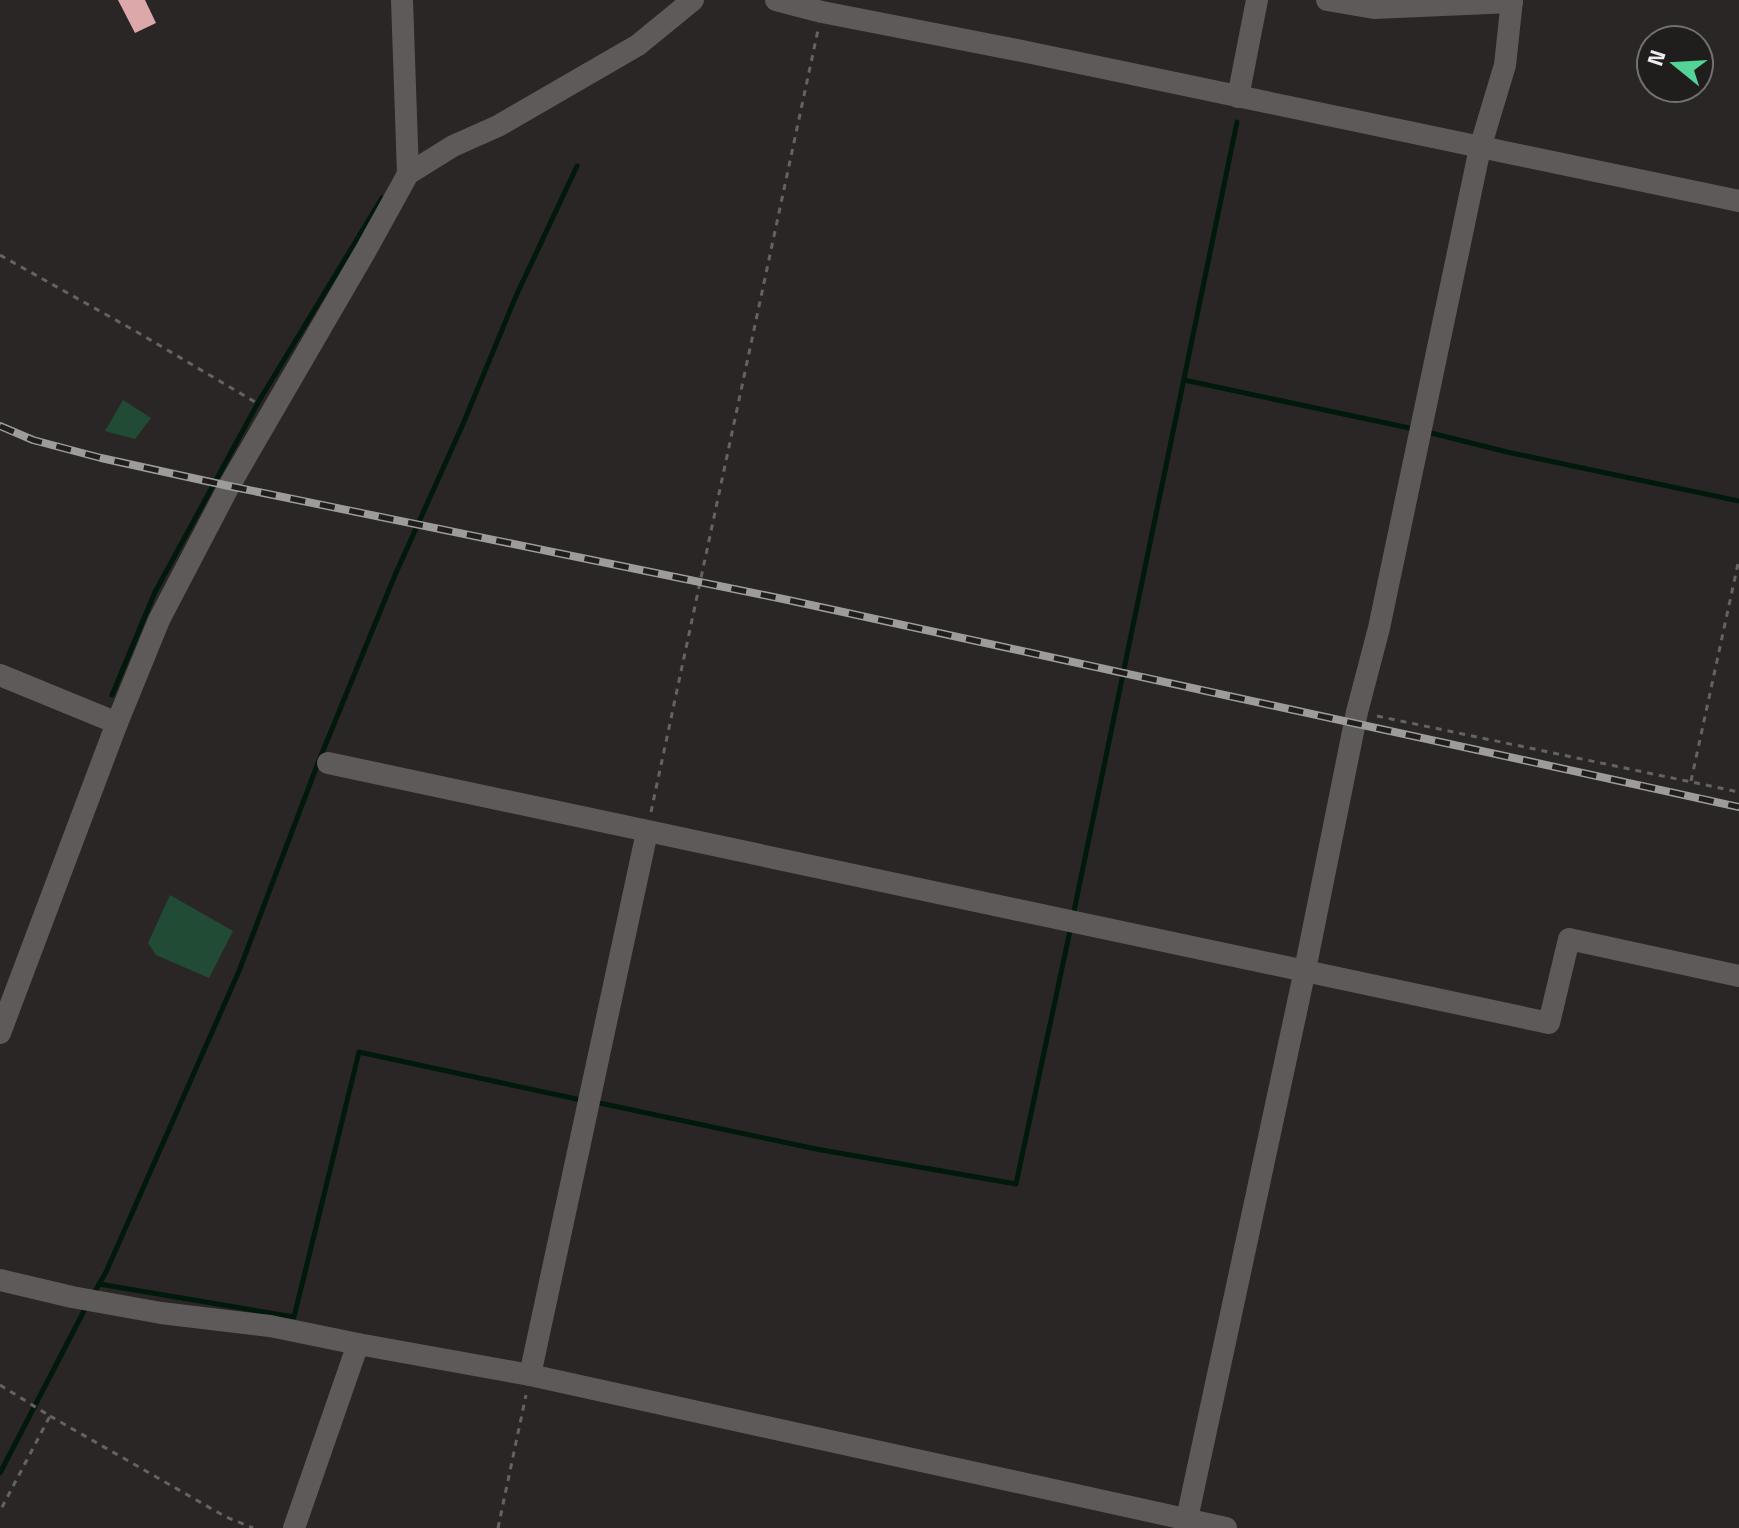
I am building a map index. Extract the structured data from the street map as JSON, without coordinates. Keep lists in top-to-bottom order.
{
  "north": "left"
}
